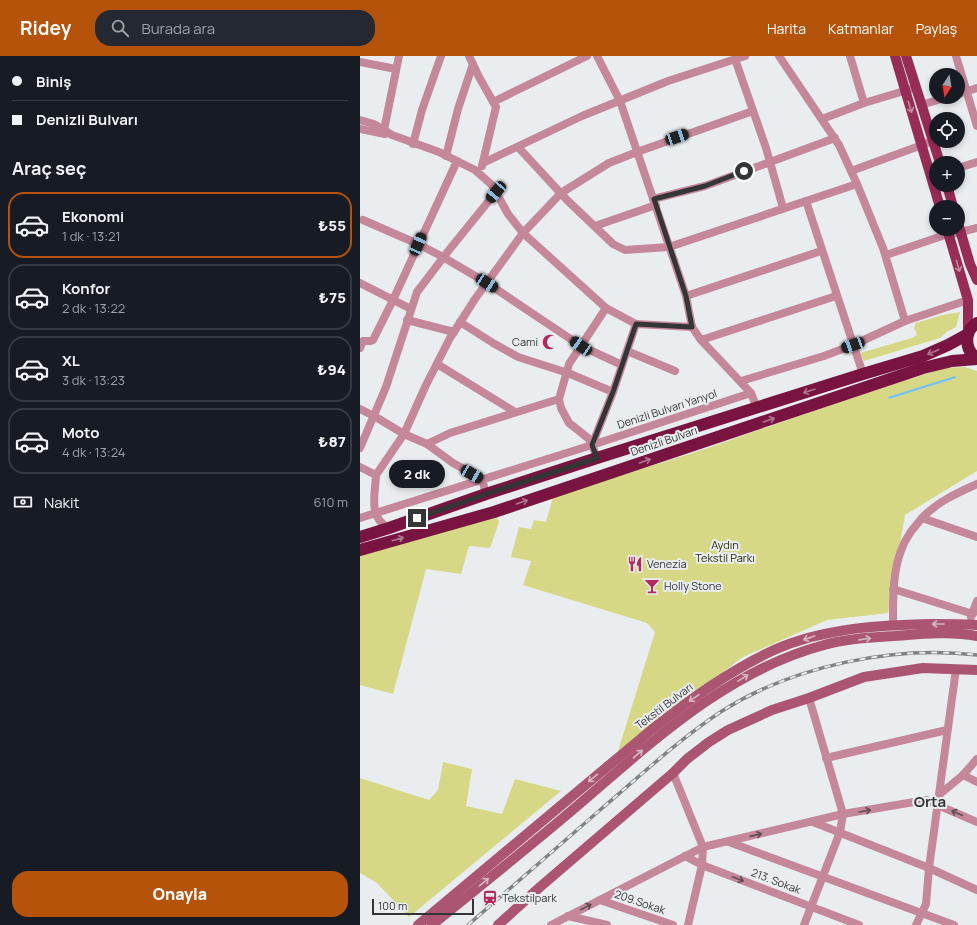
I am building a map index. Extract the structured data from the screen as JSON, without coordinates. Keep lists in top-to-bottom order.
{
  "streets": {
    "highway": ["Denizli Bulvarı"],
    "main road": ["Tekstil Bulvarı"],
    "street": ["Denizli Bulvarı Yanyol", "213. Sokak", "209.Sokak"]
  },
  "districts": ["Orta"],
  "parks": ["Aydın Tekstil Parkı"],
  "places": {
    "mosque": ["Cami"],
    "restaurant": ["Venezia"],
    "bar": ["Holly Stone"],
    "station": ["Tekstilpark"]
  },
  "scale_bar": "100 m",
  "north": "bottom",
  "page": {
    "header": "Ridey",
    "search": "Burada ara",
    "nav": ["Harita", "Katmanlar", "Paylaş"],
    "banner": ["Biniş", "Denizli Bulvarı"],
    "map_buttons": ["+", "−"],
    "heading": "Araç seç",
    "list": [
      {
        "name": "Ekonomi",
        "note": "1 dk · 13:21",
        "value": "₺55"
      },
      {
        "name": "Konfor",
        "note": "2 dk · 13:22",
        "value": "₺75"
      },
      {
        "name": "XL",
        "note": "3 dk · 13:23",
        "value": "₺94"
      },
      {
        "name": "Moto",
        "note": "4 dk · 13:24",
        "value": "₺87"
      }
    ],
    "bubble": "2 dk",
    "pay": ["Nakit", "610 m"],
    "buttons": "Onayla",
    "scale": "100 m"
  }
}
